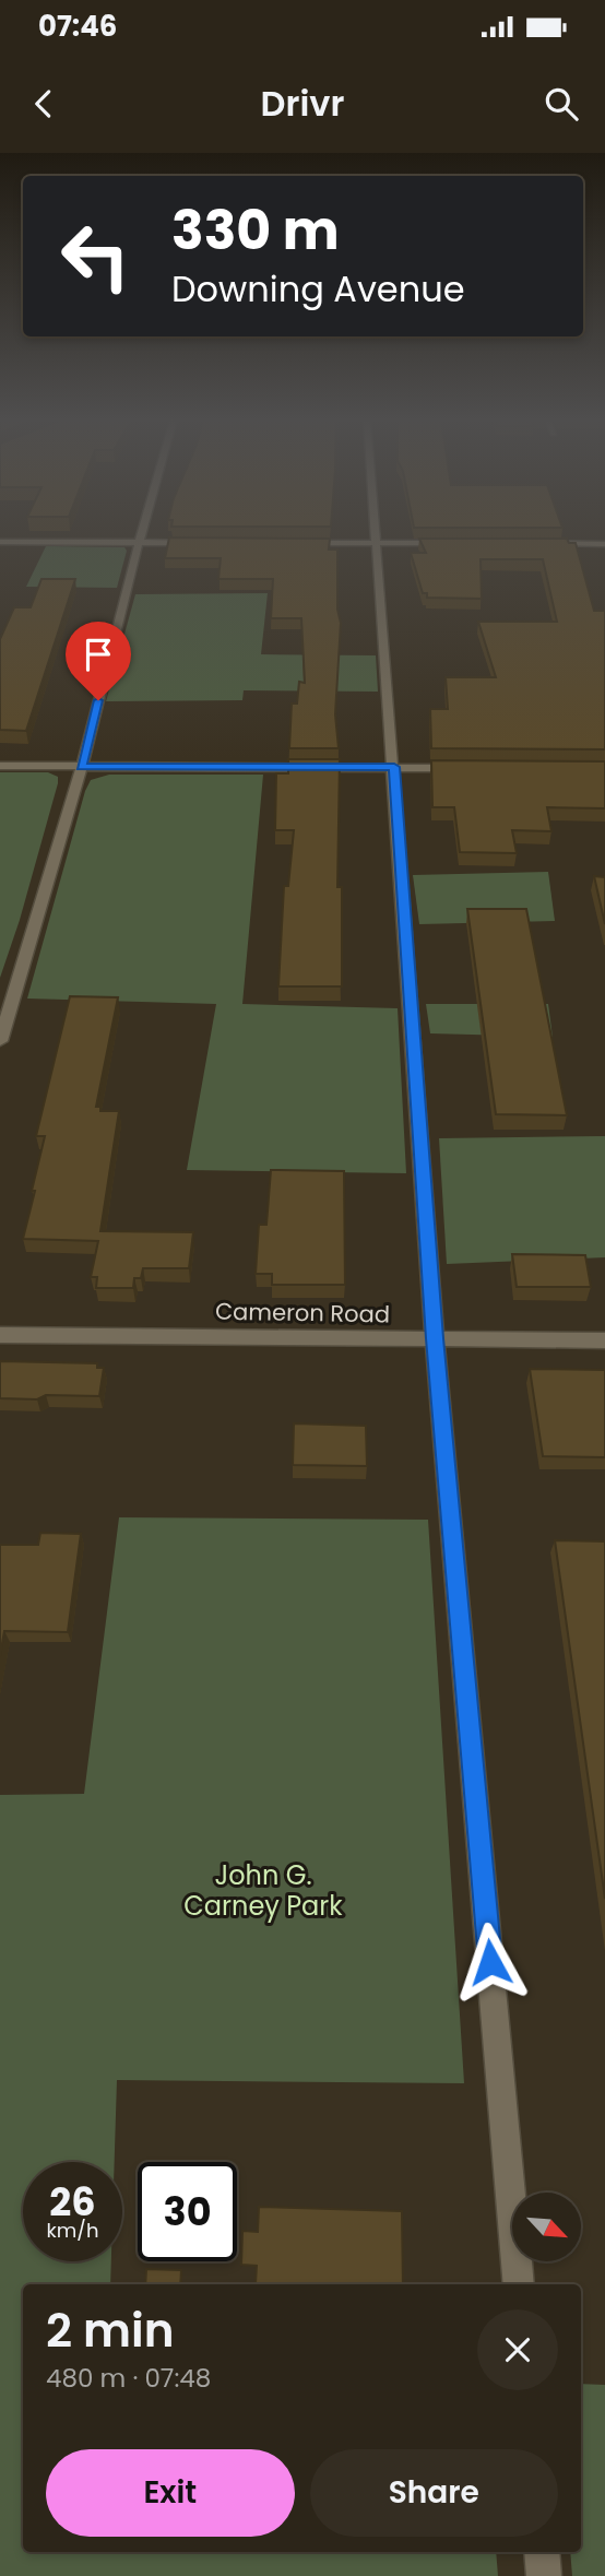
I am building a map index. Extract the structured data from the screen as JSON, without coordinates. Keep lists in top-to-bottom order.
{
  "streets": {
    "street": ["Cameron Road"]
  },
  "parks": ["John G. Carney Park"],
  "north": "bottom right",
  "page": {
    "status": "07:46",
    "header": "Drivr",
    "turn": ["330 m", "Downing Avenue"],
    "speed": "26 km/h",
    "limit": "30",
    "heading": ["2 min", "480 m · 07:48"],
    "buttons": ["Exit", "Share"]
  }
}
